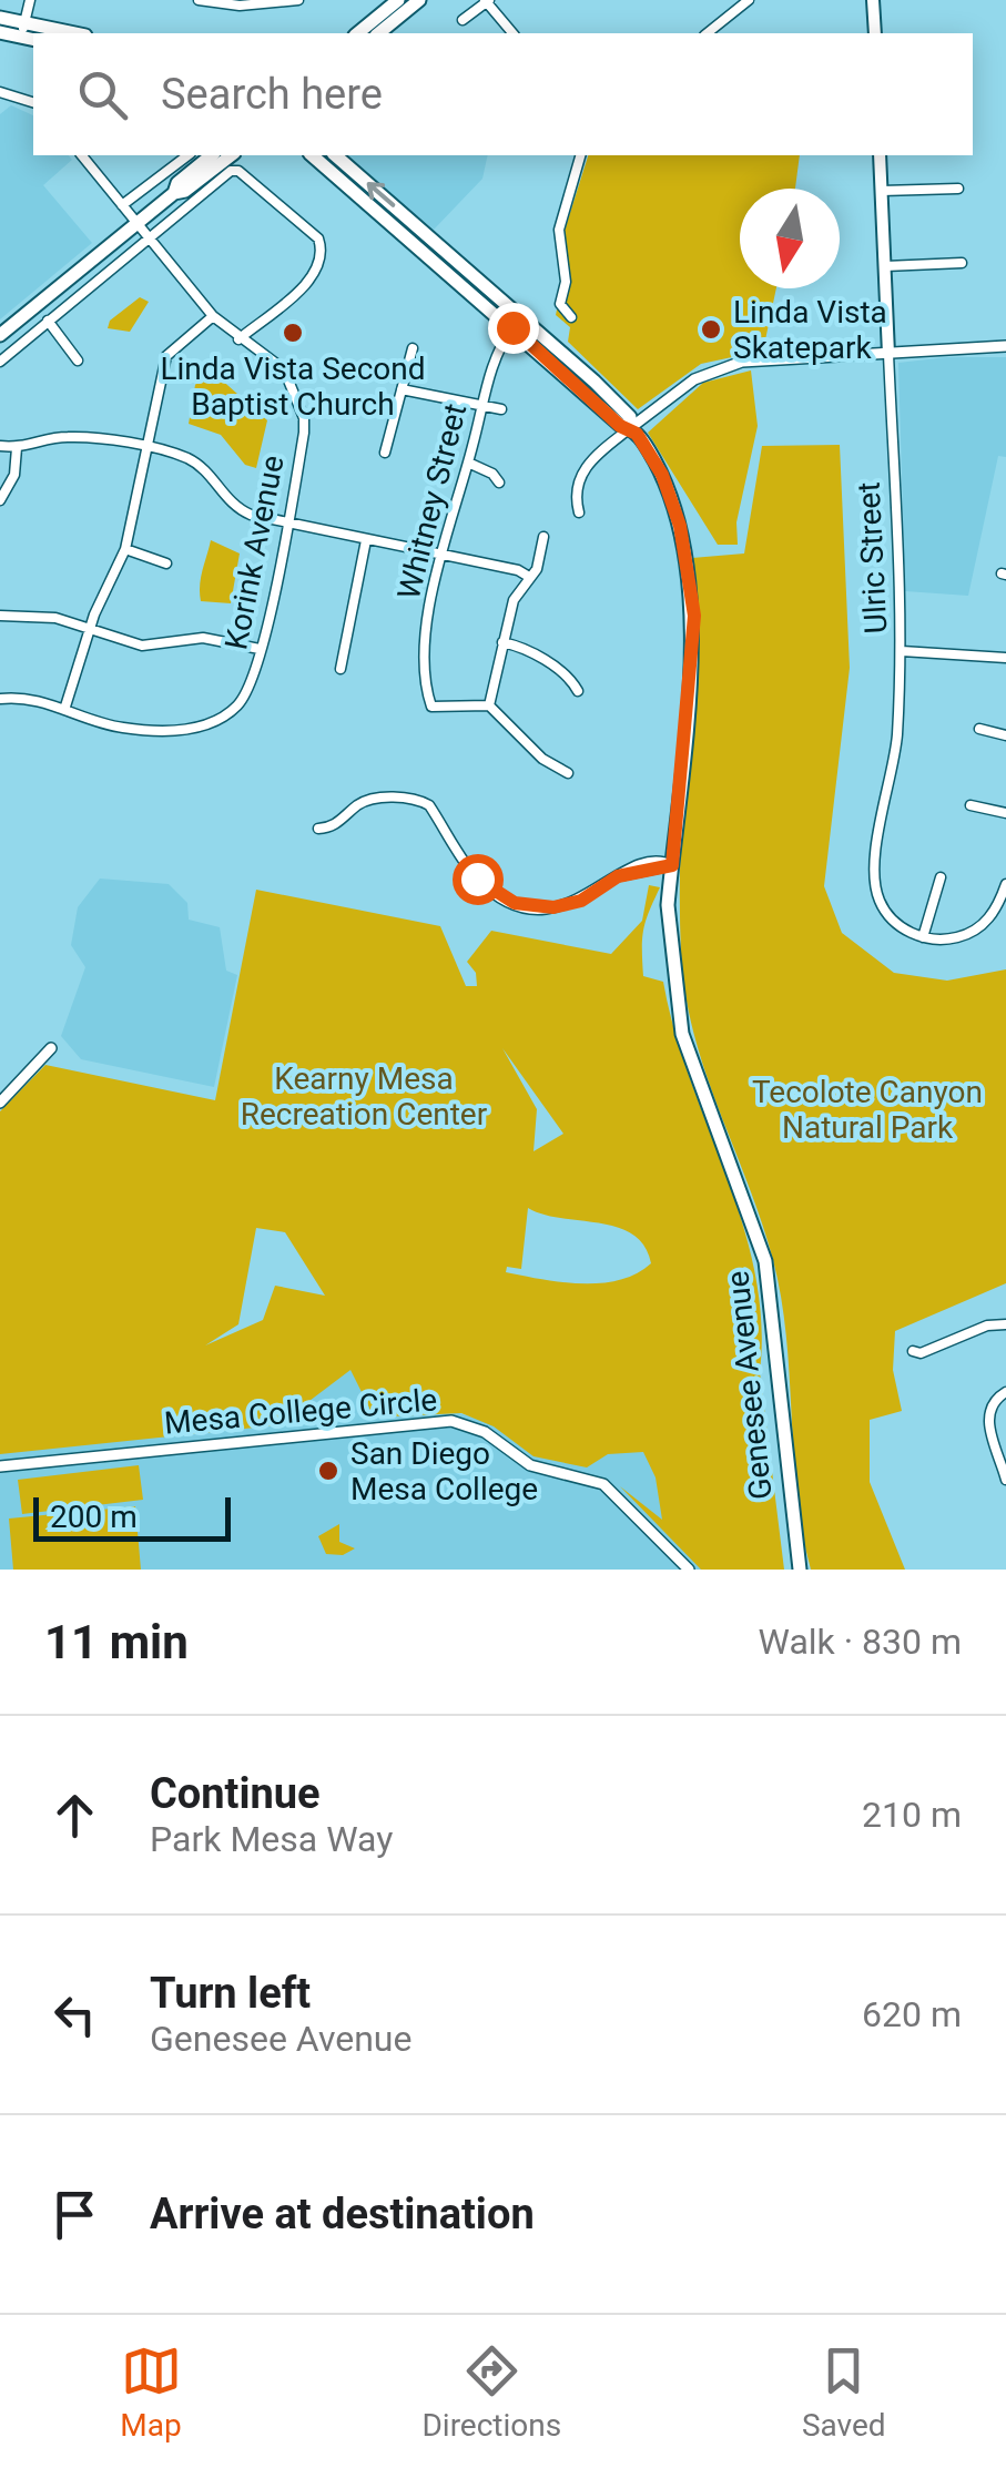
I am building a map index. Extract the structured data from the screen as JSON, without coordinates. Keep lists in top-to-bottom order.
{
  "streets": {
    "main road": ["Ulric Street", "Genesee Avenue"],
    "street": ["Whitney Street", "Korink Avenue", "Mesa College Circle"]
  },
  "crossings": [
    ["Whitney Street", "Genesee Avenue"]
  ],
  "parks": ["Kearny Mesa Recreation Center", "Tecolote Canyon Natural Park"],
  "places": ["Linda Vista Skatepark", "Linda Vista Second Baptist Church", "San Diego Mesa College"],
  "scale_bar": "200 m",
  "north": "bottom",
  "page": {
    "search": "Search here",
    "scale": "200 m",
    "heading": ["11 min", "Walk · 830 m"],
    "list": [
      ["Continue", "Park Mesa Way", "210 m"],
      ["Turn left", "Genesee Avenue", "620 m"],
      "Arrive at destination"
    ],
    "nav": ["Map", "Directions", "Saved"]
  }
}
